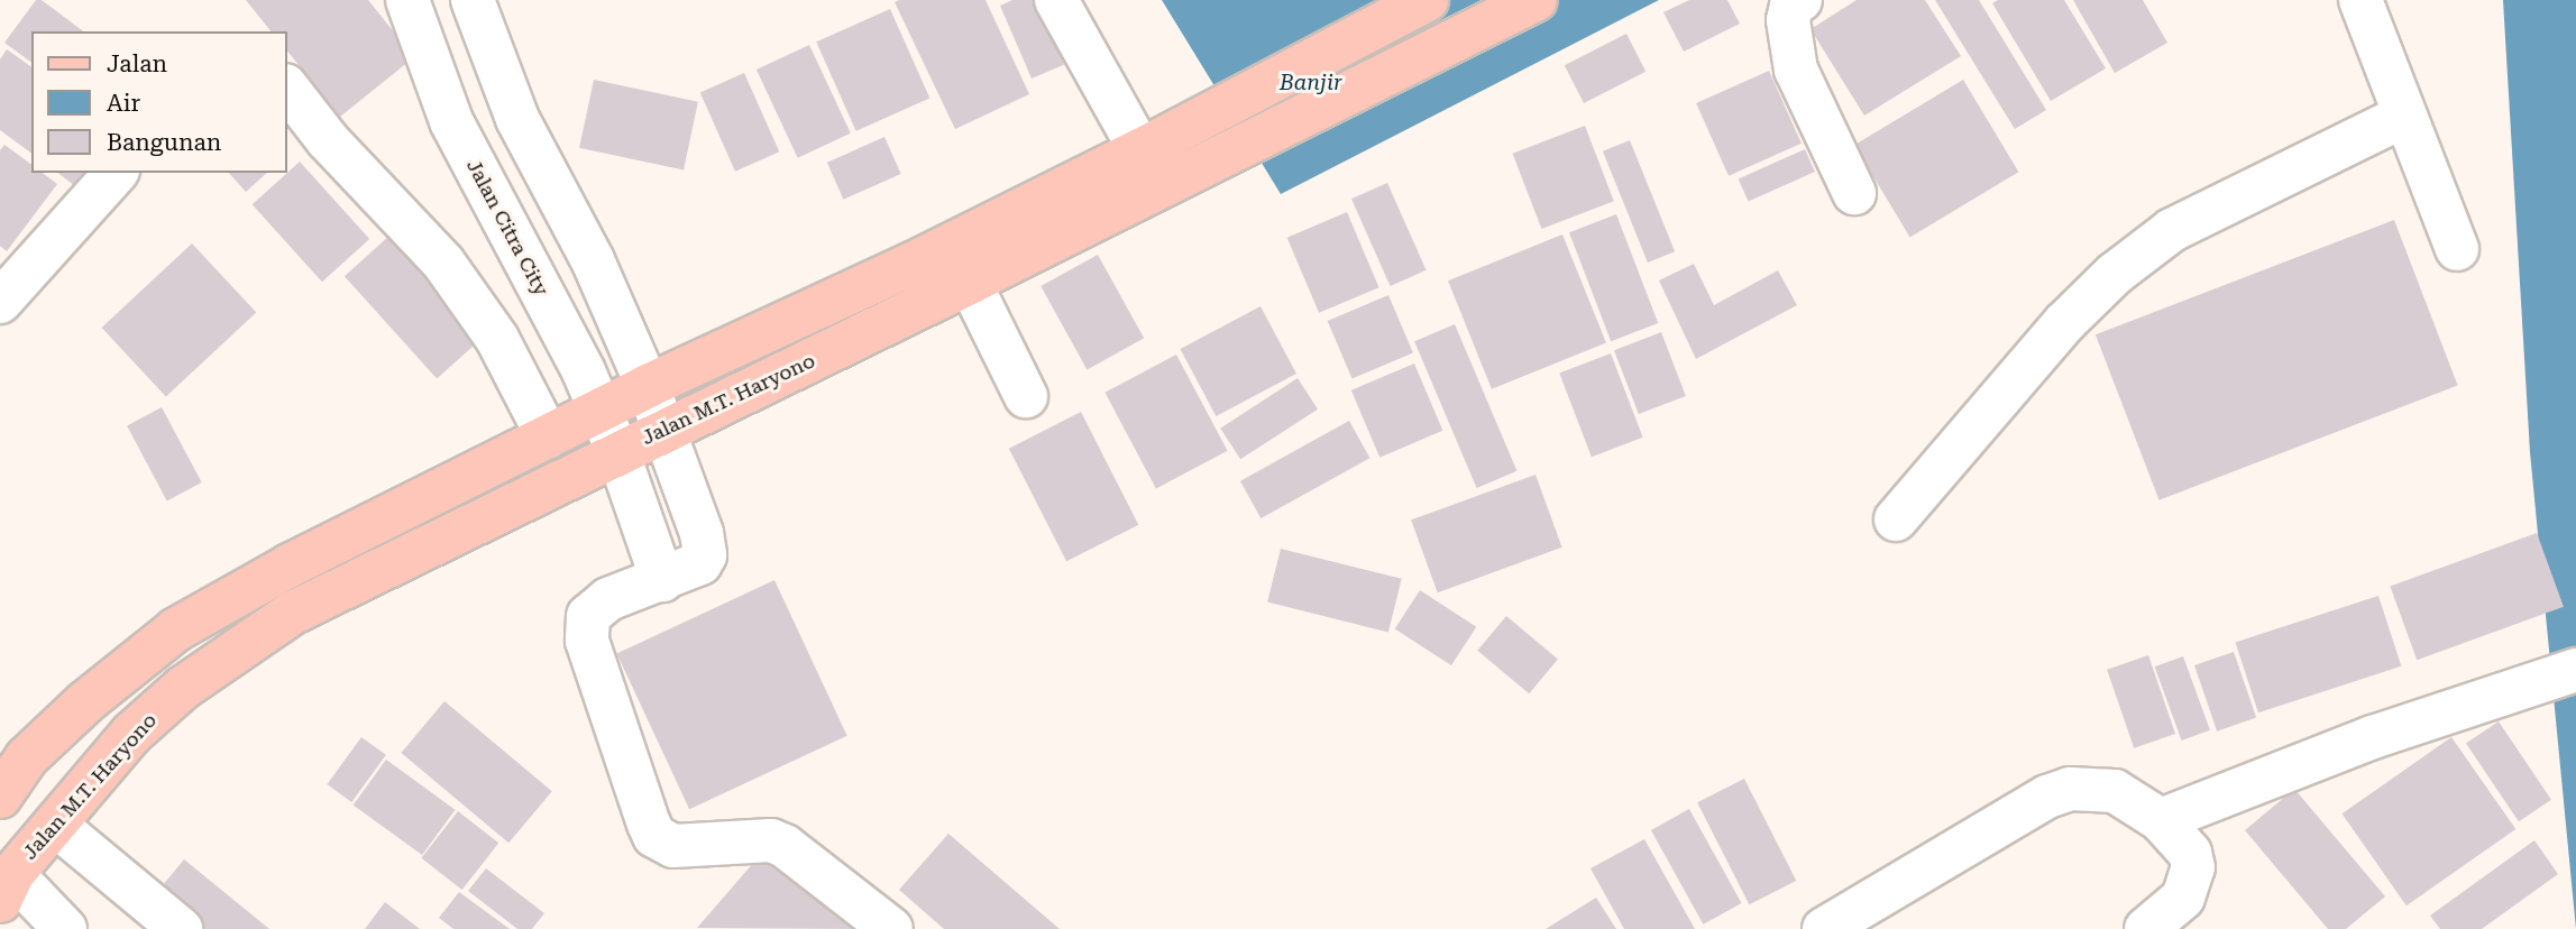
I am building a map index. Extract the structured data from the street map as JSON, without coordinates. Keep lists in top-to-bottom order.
{
  "streets": {
    "main road": ["Jalan M.T. Haryono"],
    "street": ["Jalan Citra City"]
  },
  "crossings": [
    ["Jalan Citra City", "Jalan M.T. Haryono"]
  ],
  "water": ["Banjir"],
  "legend": ["Jalan", "Air", "Bangunan"]
}
